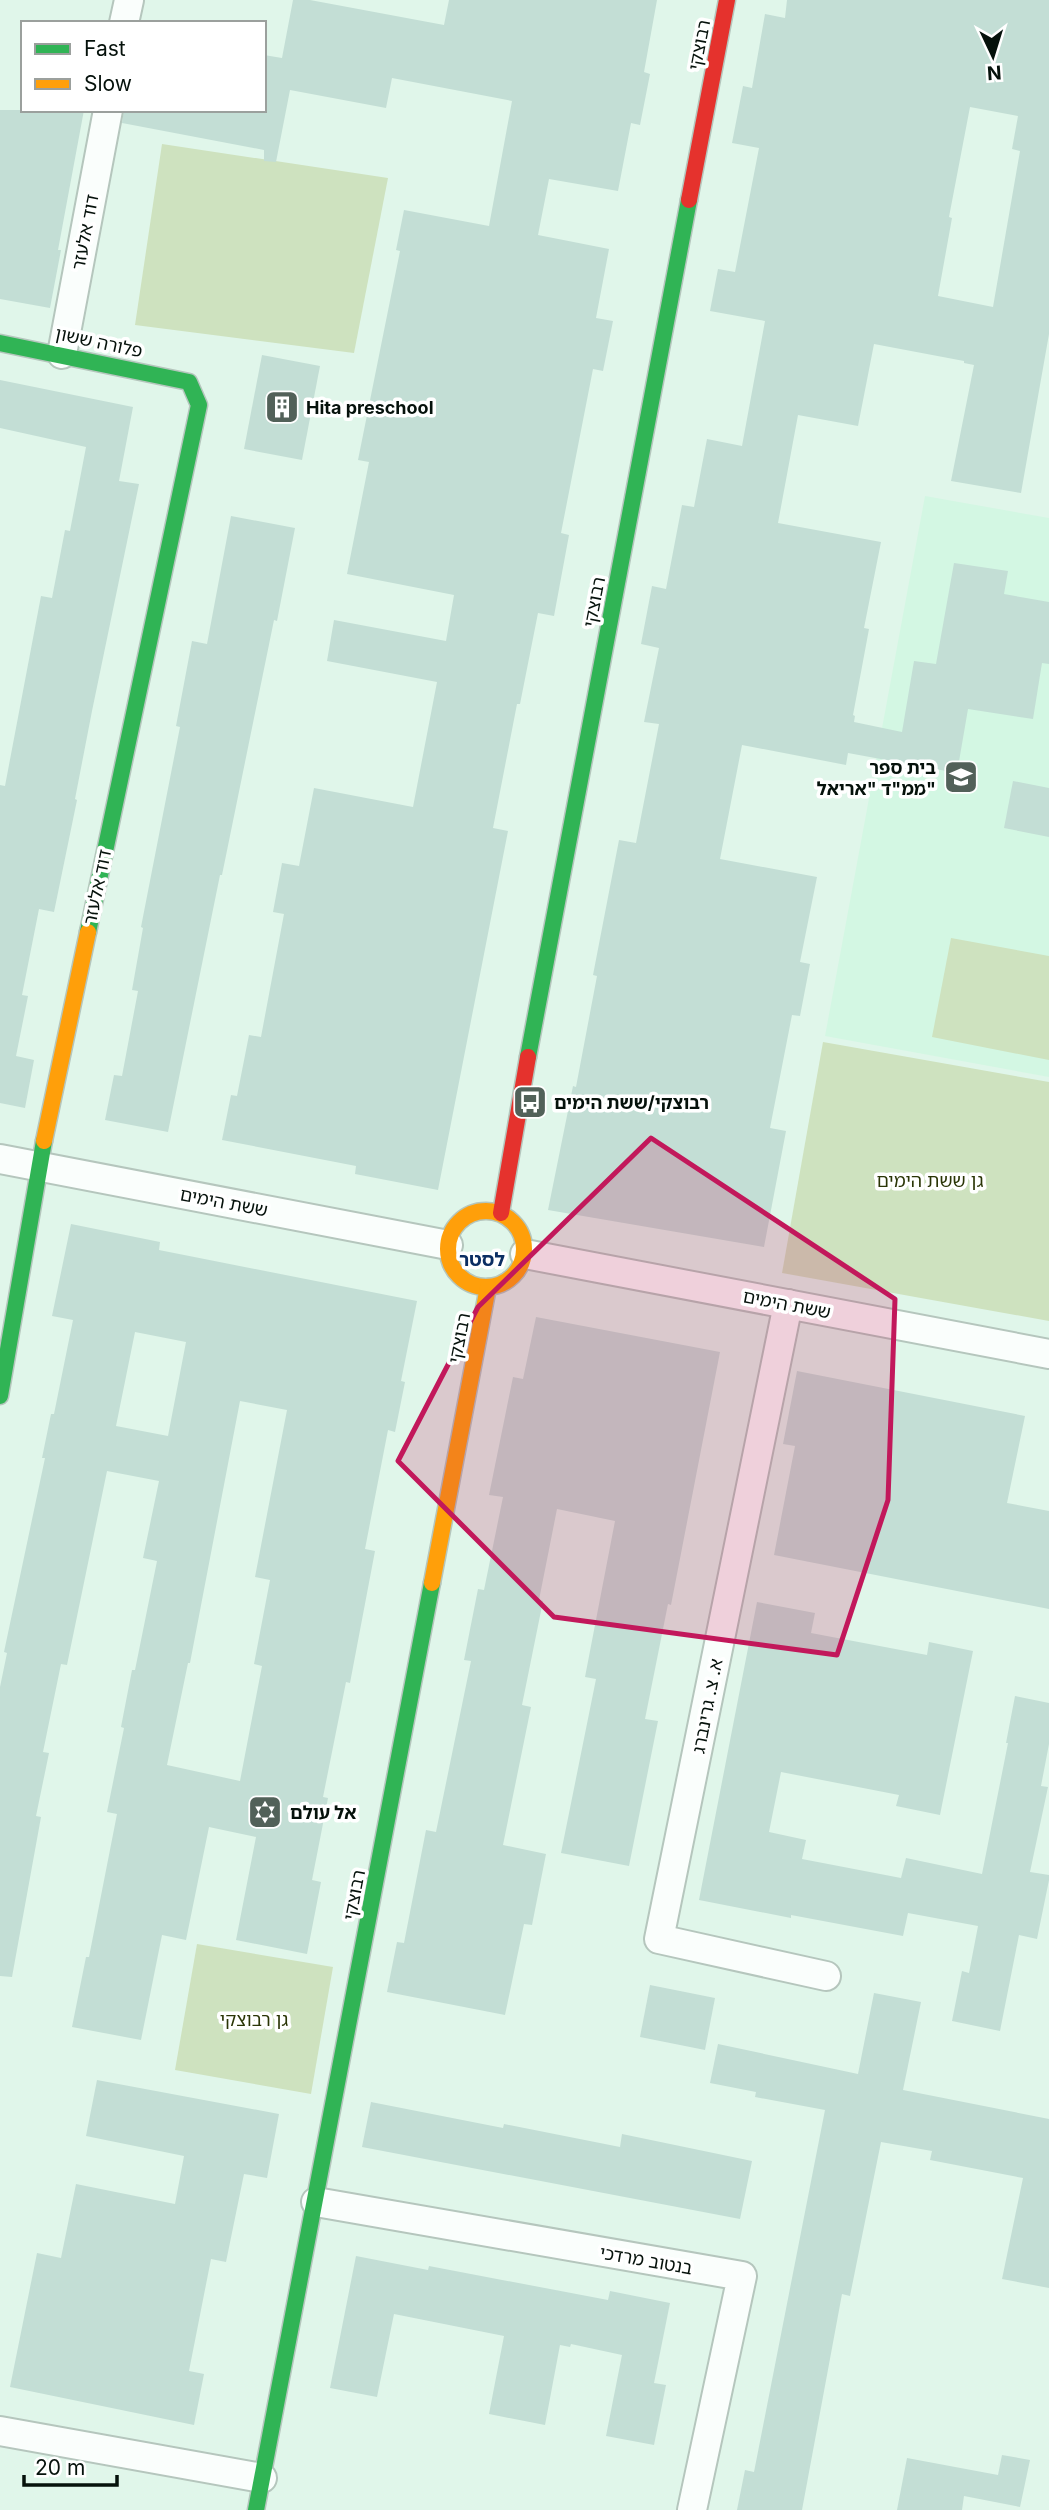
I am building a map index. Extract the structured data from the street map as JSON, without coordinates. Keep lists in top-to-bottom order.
{
  "streets": {
    "street": [
      "רבוצקי",
      "דוד אלעזר",
      "פלורה ששון",
      "ששת הימים",
      "א. צ. גרינברג",
      "בנטוב מרדכי"
    ]
  },
  "crossings": [
    ["רבוצקי", "ששת הימים"],
    ["רבוצקי", "בנטוב מרדכי"],
    ["דוד אלעזר", "פלורה ששון"],
    ["דוד אלעזר", "ששת הימים"],
    ["ששת הימים", "א. צ. גרינברג"]
  ],
  "districts": ["לסטר"],
  "parks": ["גן ששת הימים", "גן רבוצקי"],
  "places": {
    "building": ["Hita preschool"],
    "school or university": ["בית ספר ממ\"ד \"אריאל\""],
    "bus stop": ["רבוצקי/ששת הימים"],
    "synagogue": ["אל עולם"]
  },
  "legend": ["Fast", "Slow"],
  "scale_bar": "20 m",
  "north": "bottom"
}
